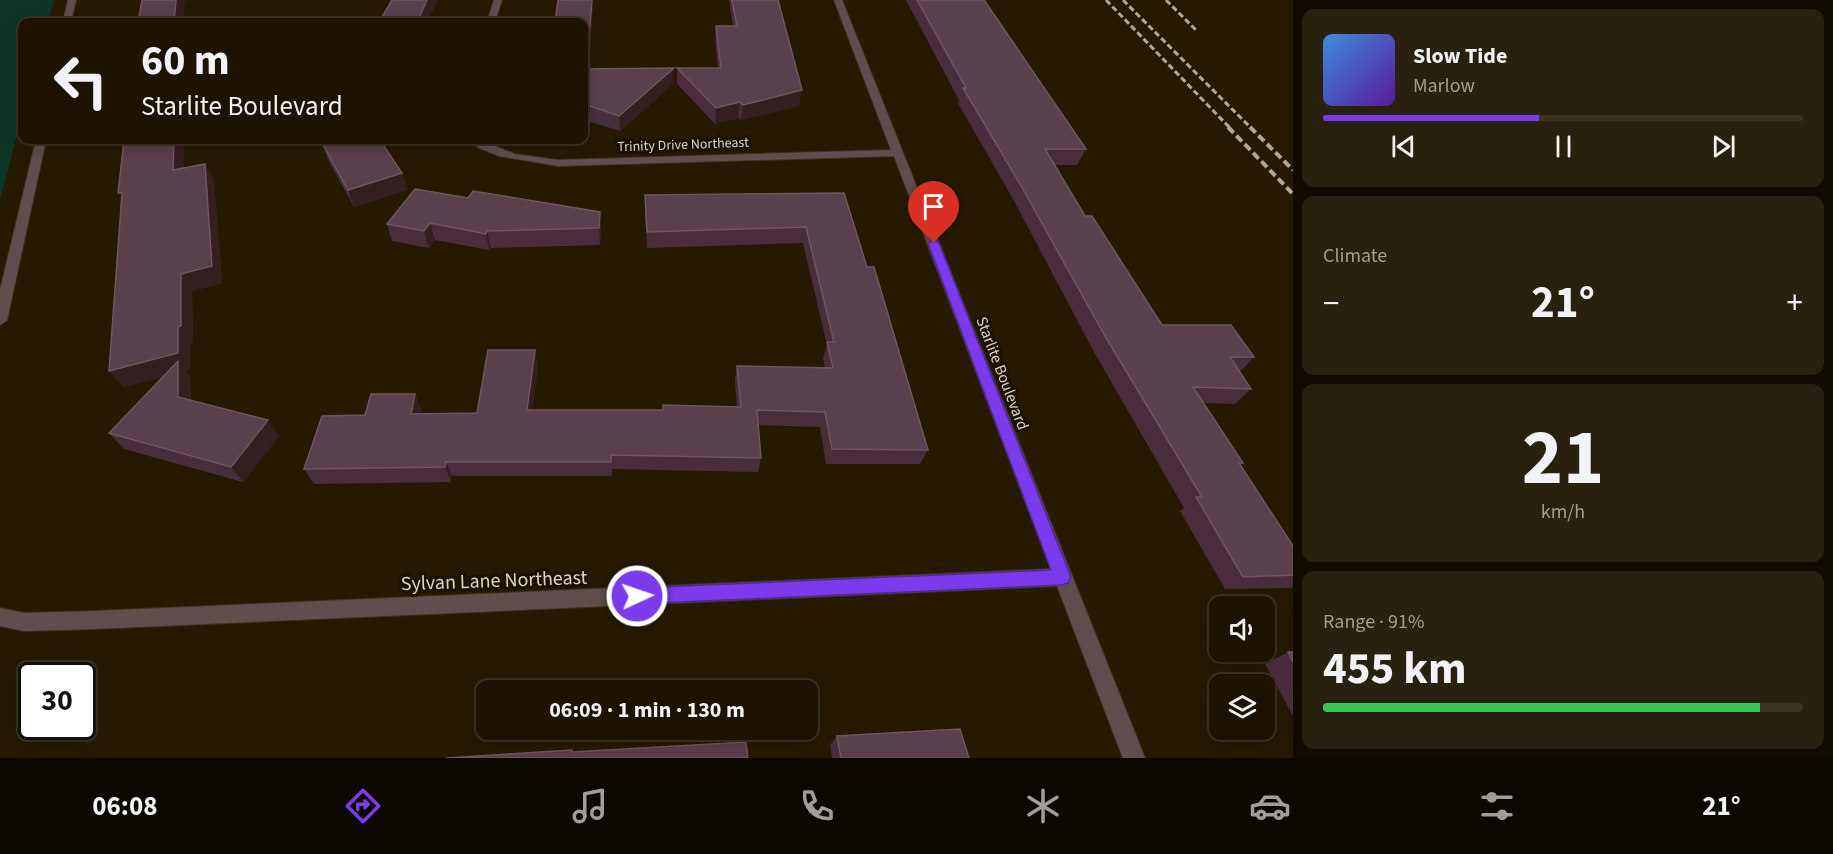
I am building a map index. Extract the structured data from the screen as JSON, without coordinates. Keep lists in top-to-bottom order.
{
  "streets": {
    "street": ["Trinity Drive Northeast", "Starlite Boulevard", "Sylvan Lane Northeast"]
  },
  "crossings": [
    ["Trinity Drive Northeast", "Starlite Boulevard"],
    ["Starlite Boulevard", "Sylvan Lane Northeast"]
  ],
  "page": {
    "turn": ["60 m", "Starlite Boulevard"],
    "song": ["Slow Tide", "Marlow"],
    "tile": [
      "Climate",
      ["21", "km/h"],
      ["Range · 91%", "455 km"]
    ],
    "heat": ["−", "21°", "+"],
    "limit": "30",
    "trip": "06:09 · 1 min · 130 m",
    "tabs": ["06:08", "21°"]
  }
}
